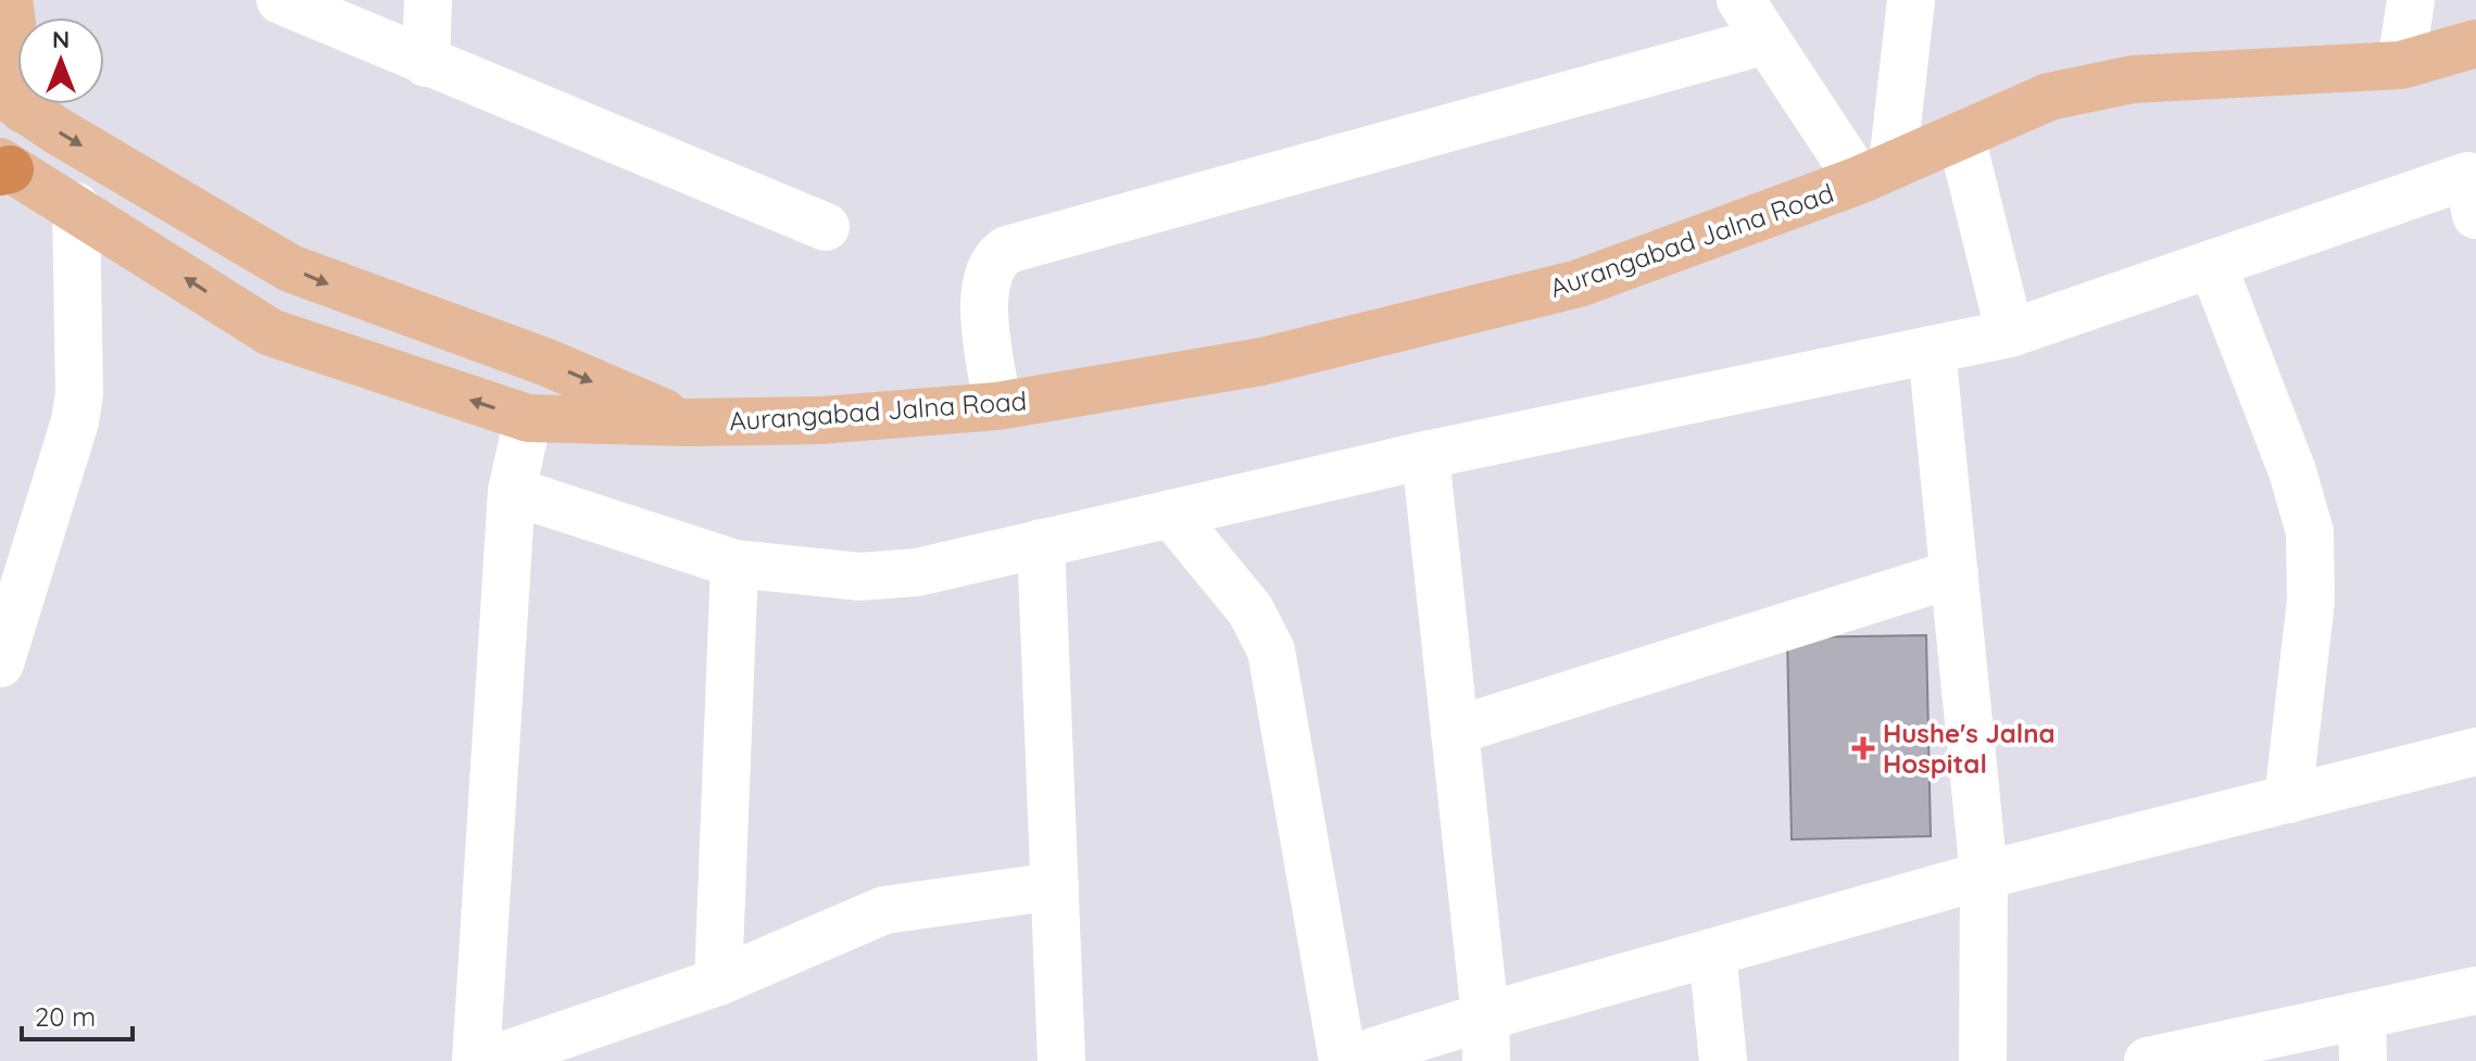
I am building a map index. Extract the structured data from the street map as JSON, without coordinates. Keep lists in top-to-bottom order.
{
  "streets": {
    "main road": ["Aurangabad Jalna Road"]
  },
  "places": {
    "health": ["Hushe's Jalna Hospital"]
  },
  "scale_bar": "20 m",
  "north": "top"
}
